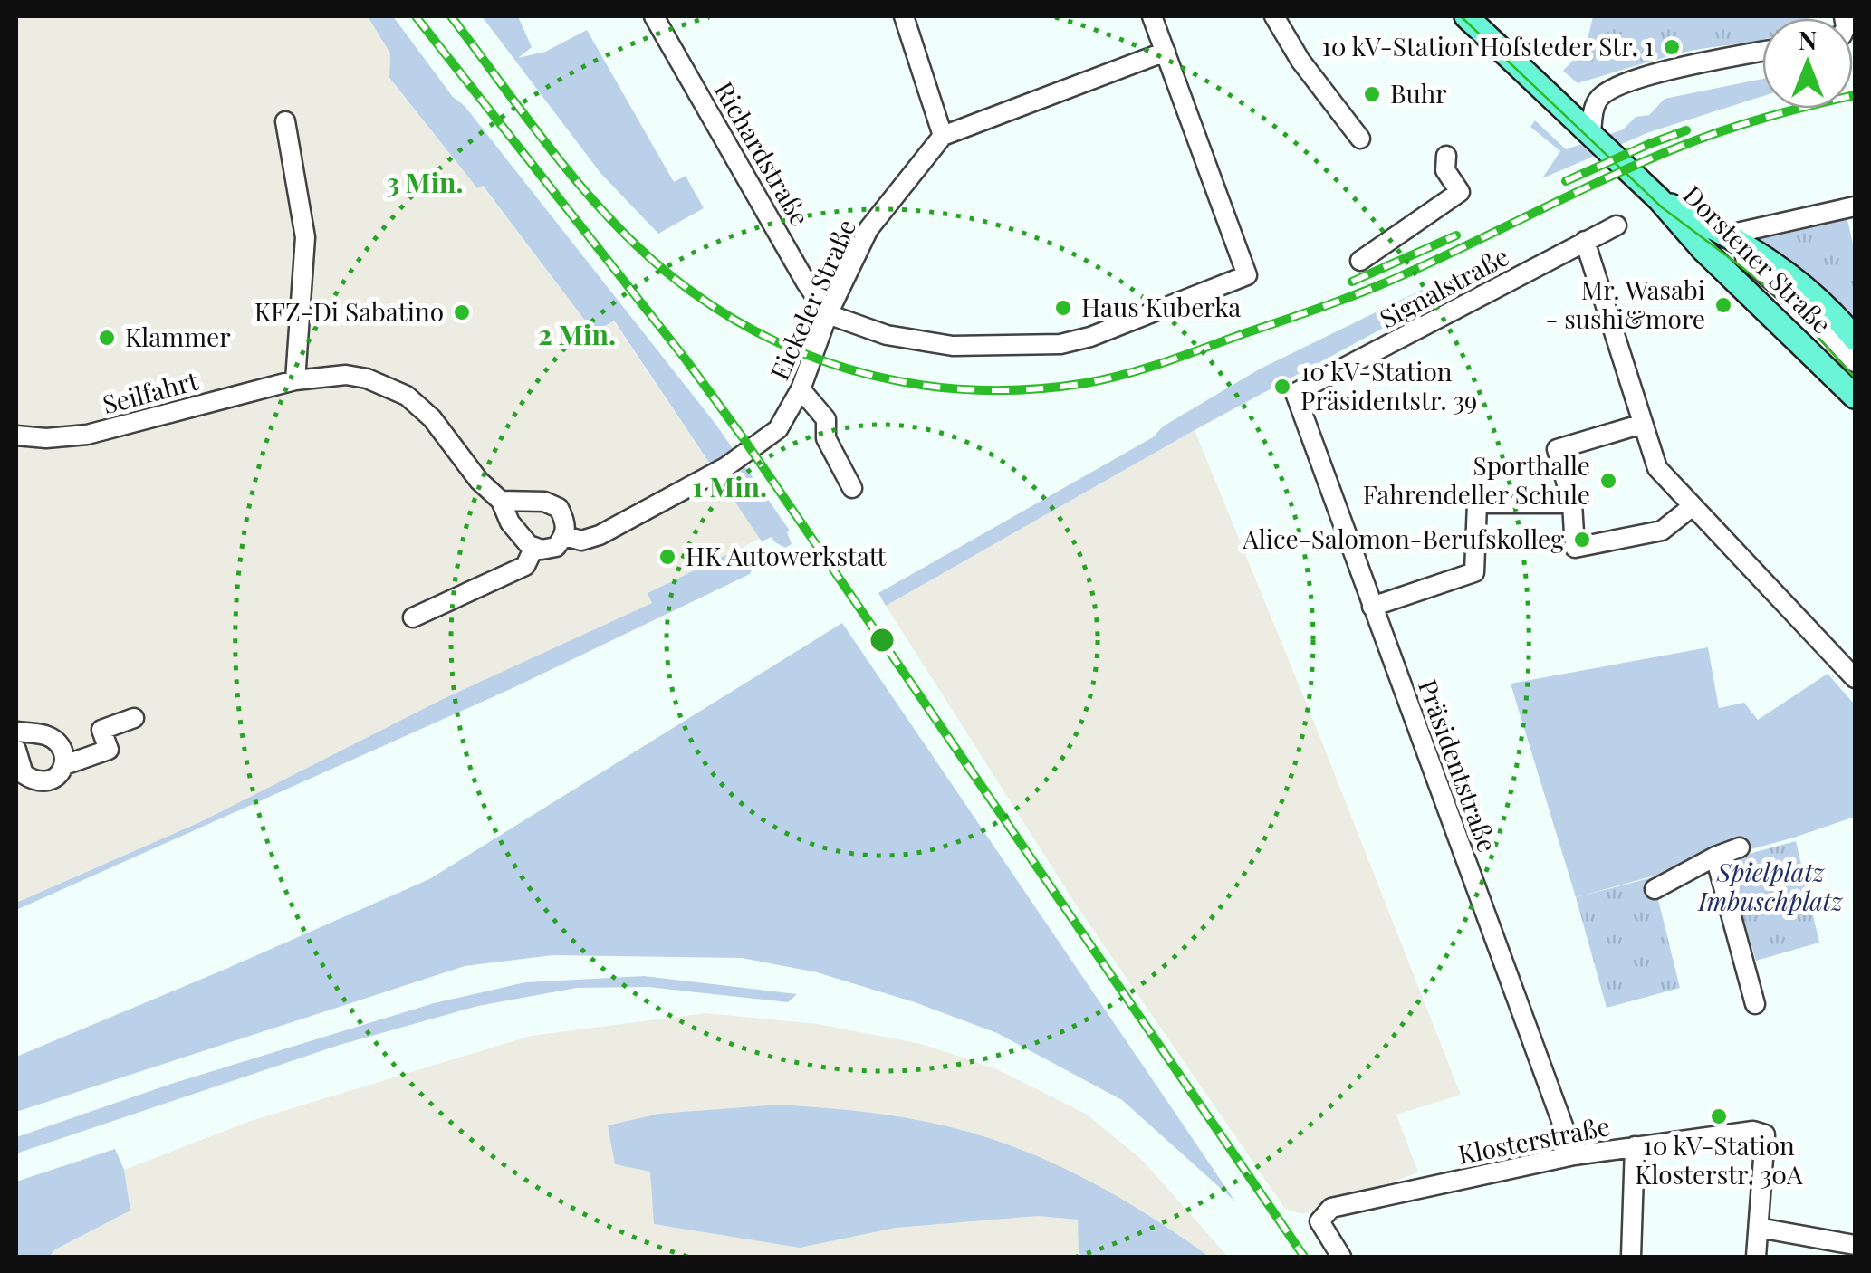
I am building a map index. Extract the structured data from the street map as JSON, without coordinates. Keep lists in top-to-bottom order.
{
  "streets": {
    "main road": ["Dorstener Straße"],
    "street": [
      "Richardstraße",
      "Signalstraße",
      "Eickeler Straße",
      "Seilfahrt",
      "Präsidentstraße",
      "Klosterstraße"
    ]
  },
  "crossings": [
    ["Richardstraße", "Eickeler Straße"],
    ["Signalstraße", "Präsidentstraße"],
    ["Präsidentstraße", "Klosterstraße"]
  ],
  "parks": ["Spielplatz Imbuschplatz"],
  "places": [
    "10 kV-Station Hofsteder Str. 1",
    "Buhr",
    "Mr. Wasabi - sushi&more",
    "Haus Kuberka",
    "KFZ-Di Sabatino",
    "Klammer",
    "10 kV-Station Präsidentstr. 39",
    "Sporthalle Fahrendeller Schule",
    "Alice-Salomon-Berufskolleg",
    "HK Autowerkstatt",
    "10 kV-Station Klosterstr. 30A"
  ],
  "north": "top",
  "rings": ["3 Min.", "2 Min.", "1 Min."]
}
